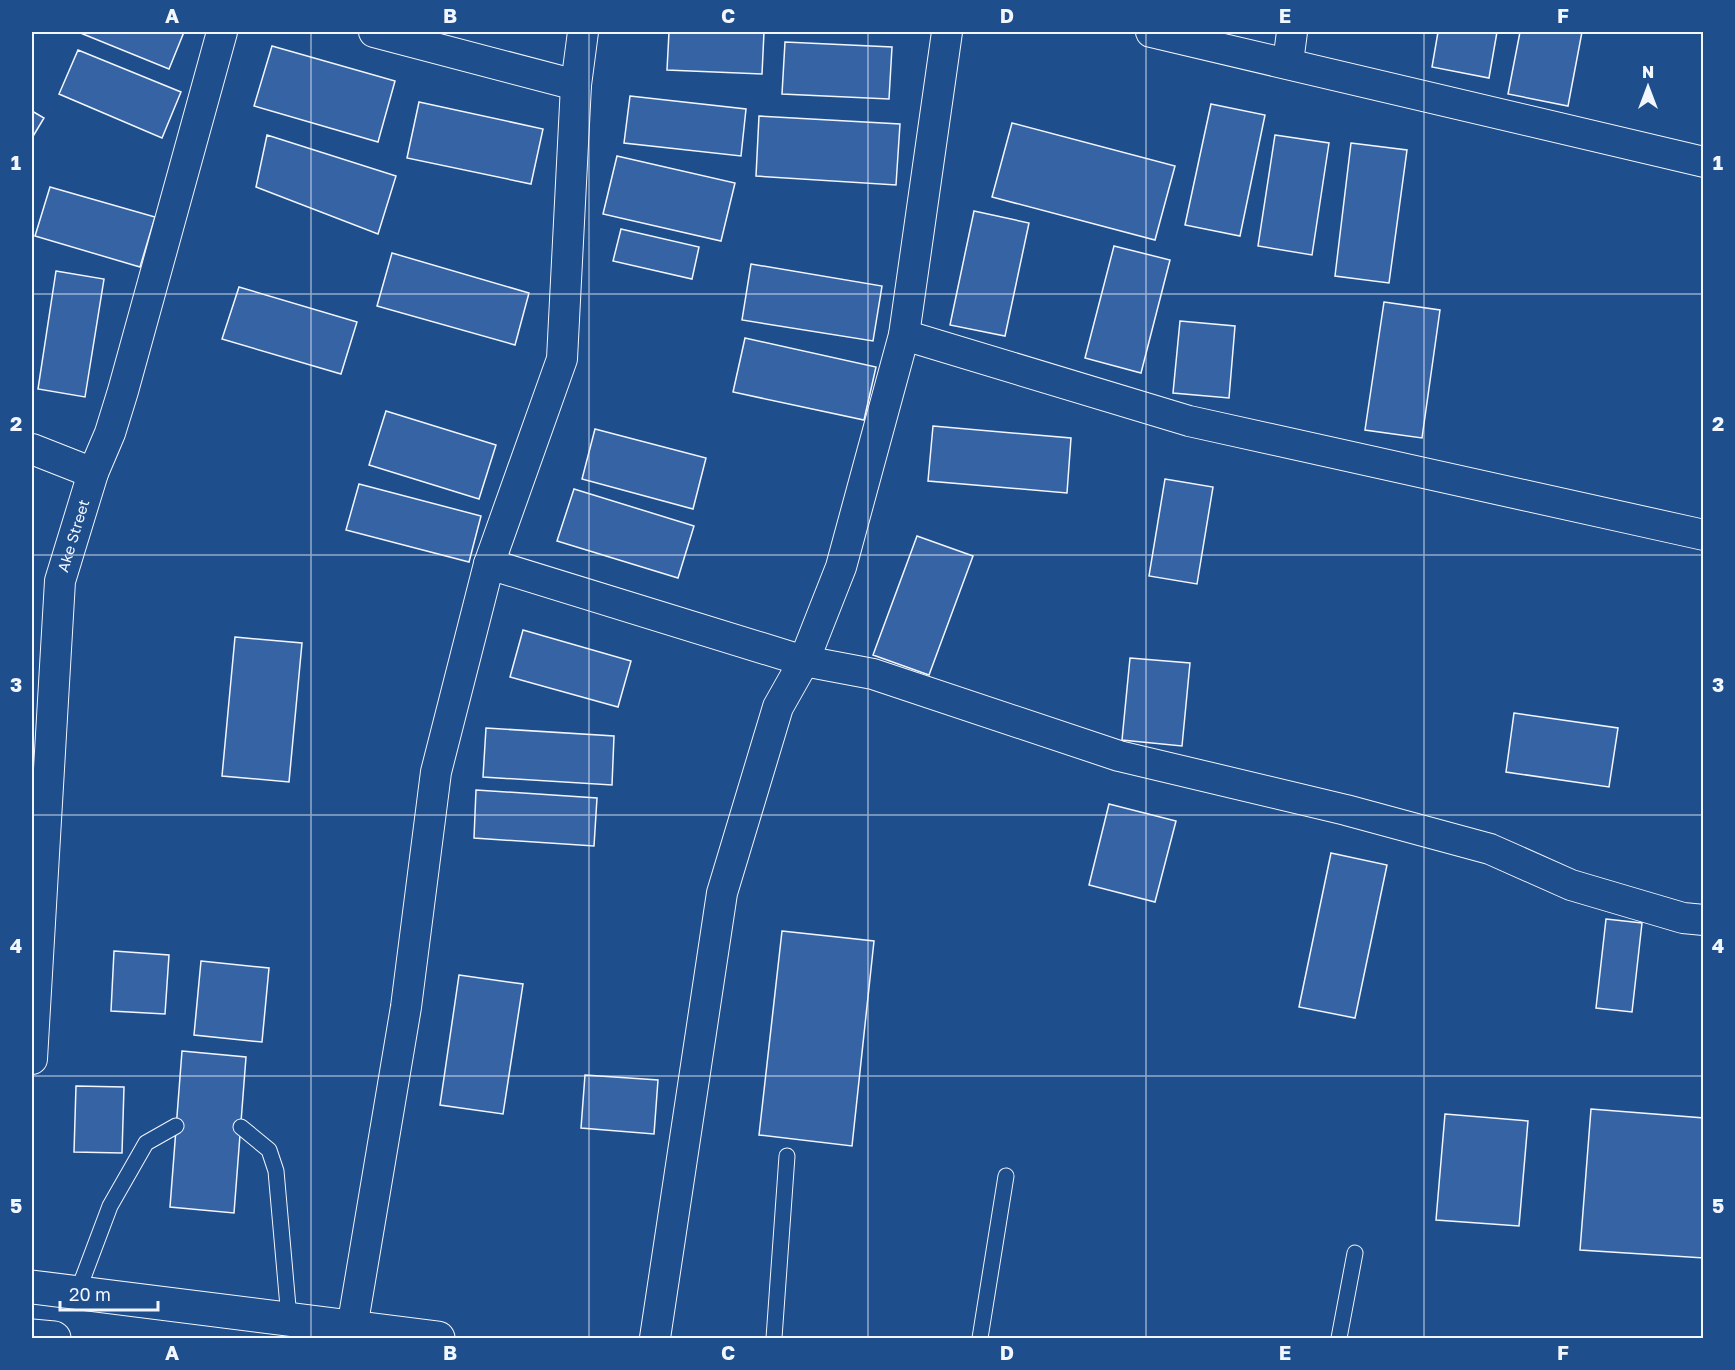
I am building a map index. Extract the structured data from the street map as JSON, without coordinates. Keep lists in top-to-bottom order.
{
  "streets": {
    "street": ["Ake Street"]
  },
  "scale_bar": "20 m",
  "north": "top",
  "grid": {
    "columns": [
      "A",
      "B",
      "C",
      "D",
      "E",
      "F"
    ],
    "rows": [
      "1",
      "2",
      "3",
      "4",
      "5"
    ]
  }
}
